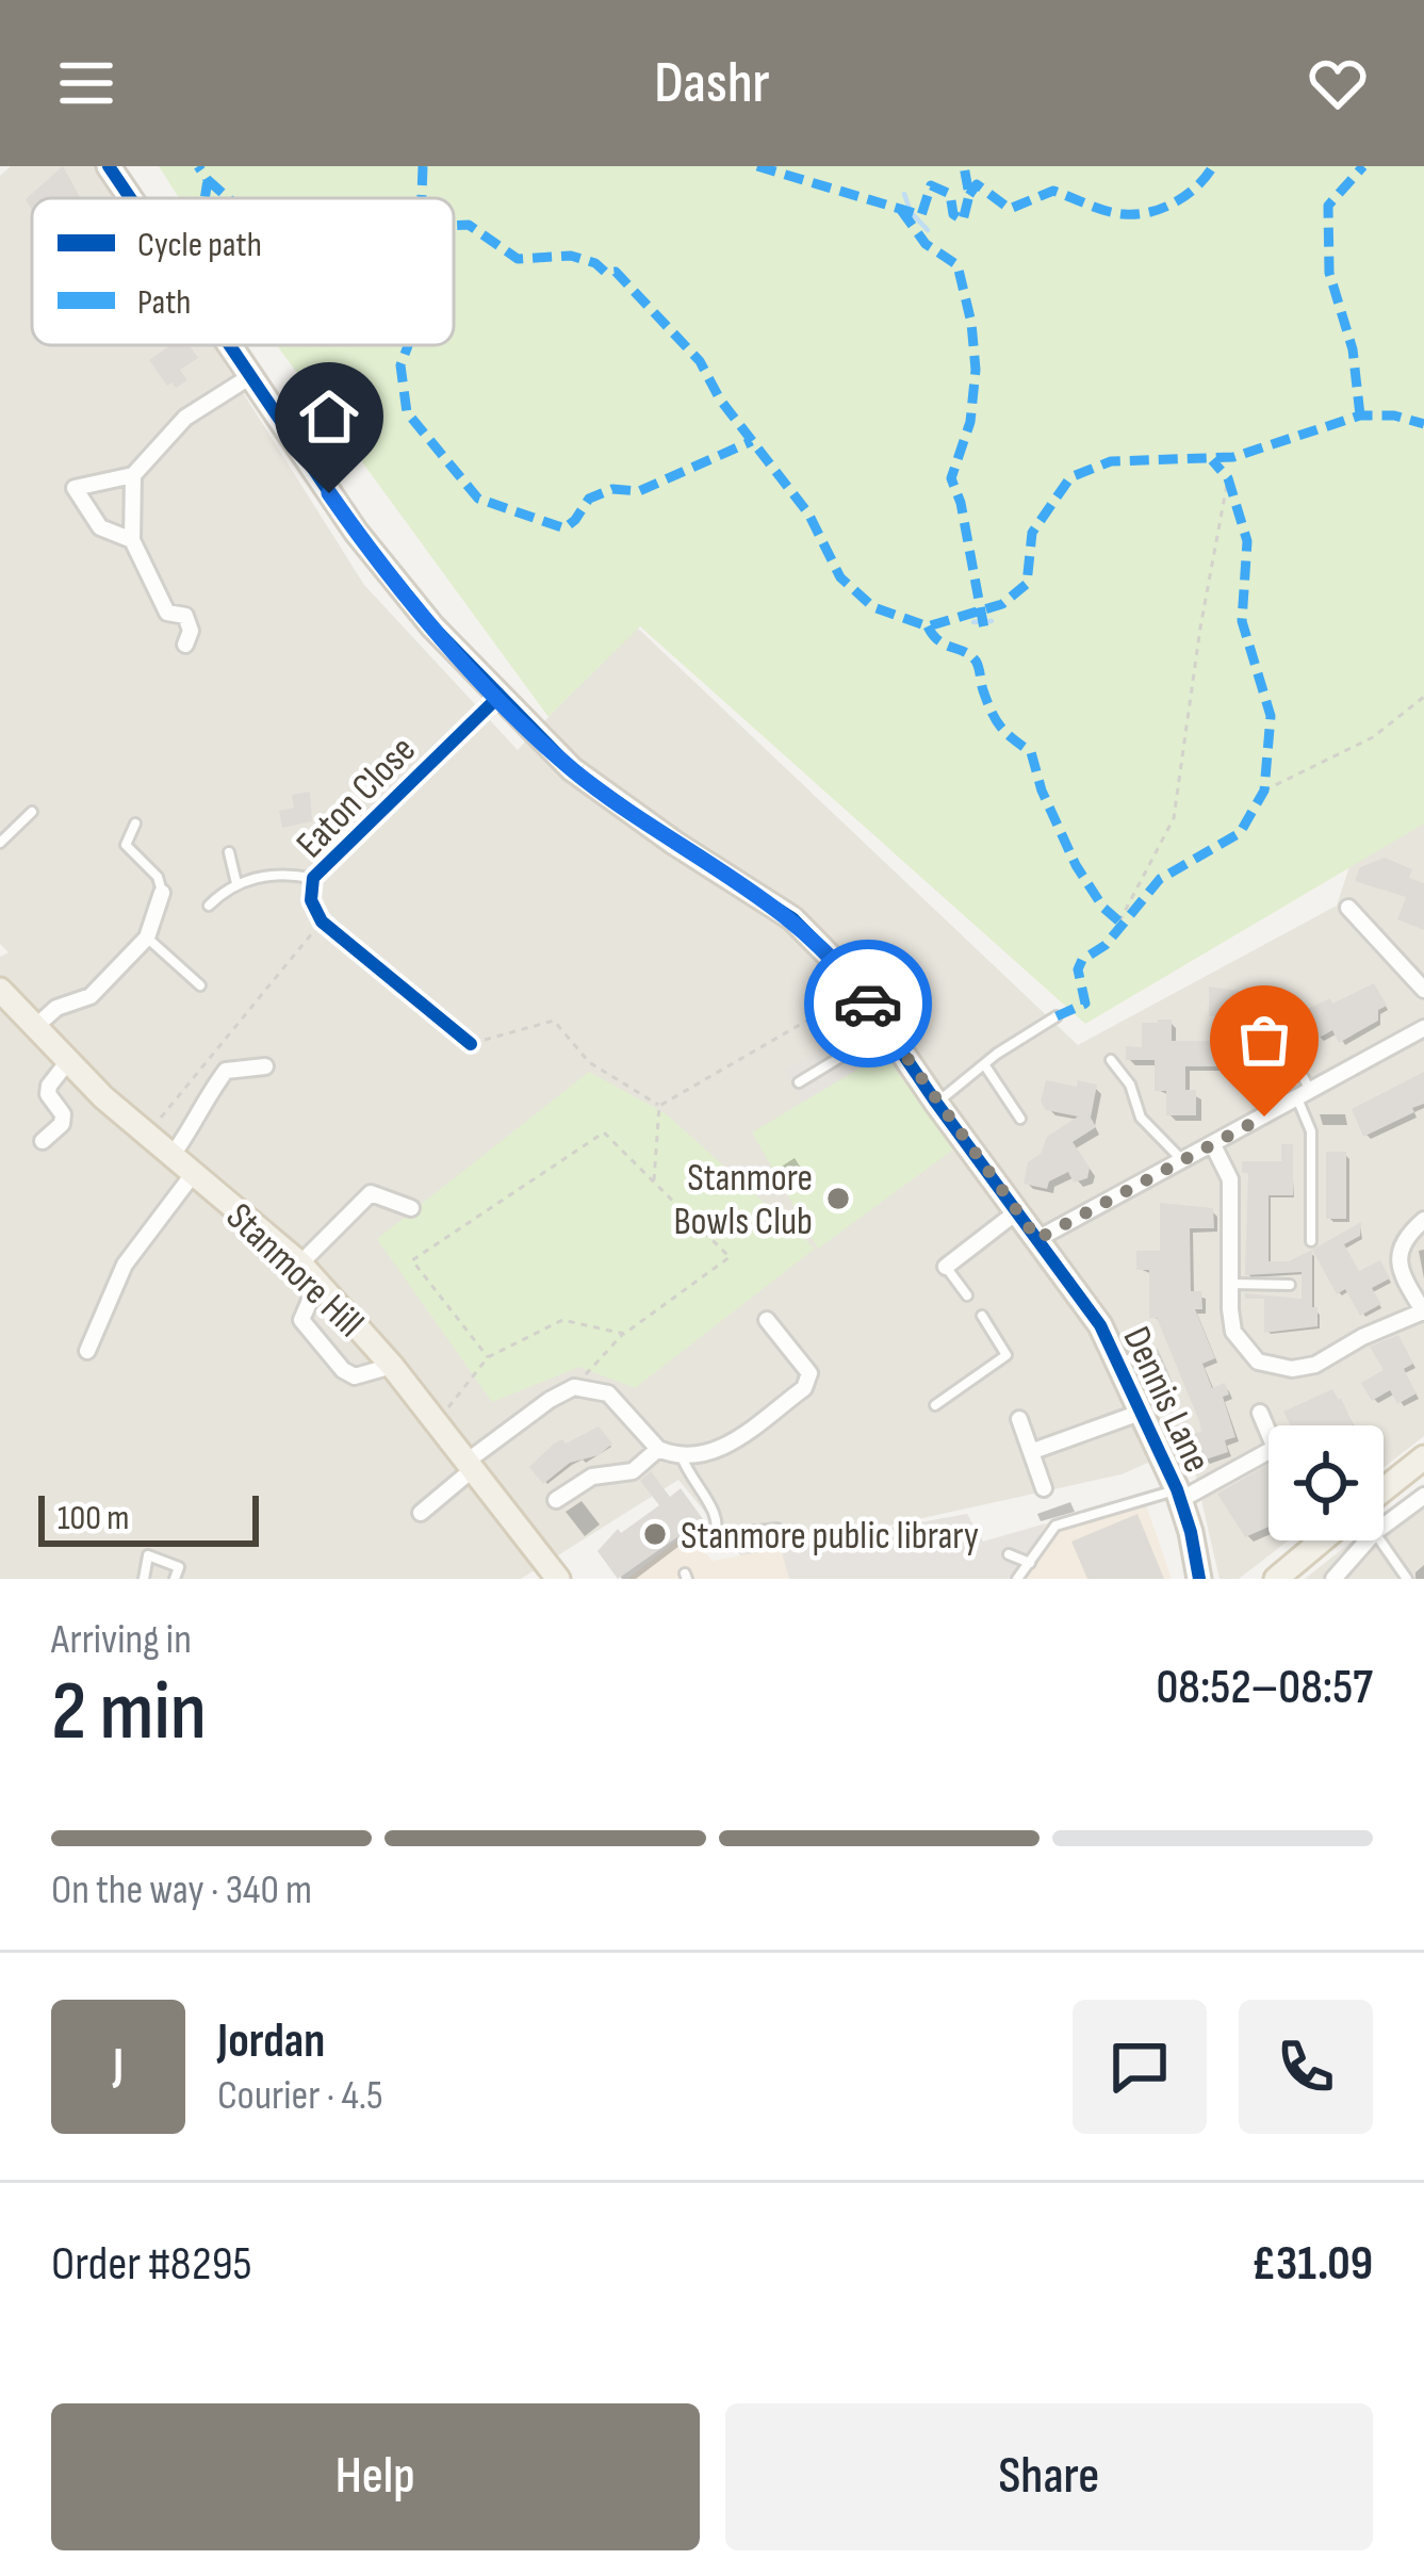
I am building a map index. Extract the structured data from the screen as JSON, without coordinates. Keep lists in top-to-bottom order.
{
  "streets": {
    "main road": ["Stanmore Hill"],
    "street": ["Eaton Close", "Dennis Lane"]
  },
  "crossings": [
    ["Eaton Close", "Dennis Lane"]
  ],
  "places": ["Stanmore Bowls Club", "Stanmore public library"],
  "legend": ["Cycle path", "Path"],
  "scale_bar": "100 m",
  "page": {
    "header": "Dashr",
    "scale": "100 m",
    "heading": ["2 min", "Arriving in", "08:52–08:57"],
    "panel": [
      "Jordan",
      "Courier · 4.5",
      "Order #8295",
      "£31.09"
    ],
    "bar": "On the way · 340 m",
    "round": "J",
    "buttons": ["Help", "Share"]
  }
}
